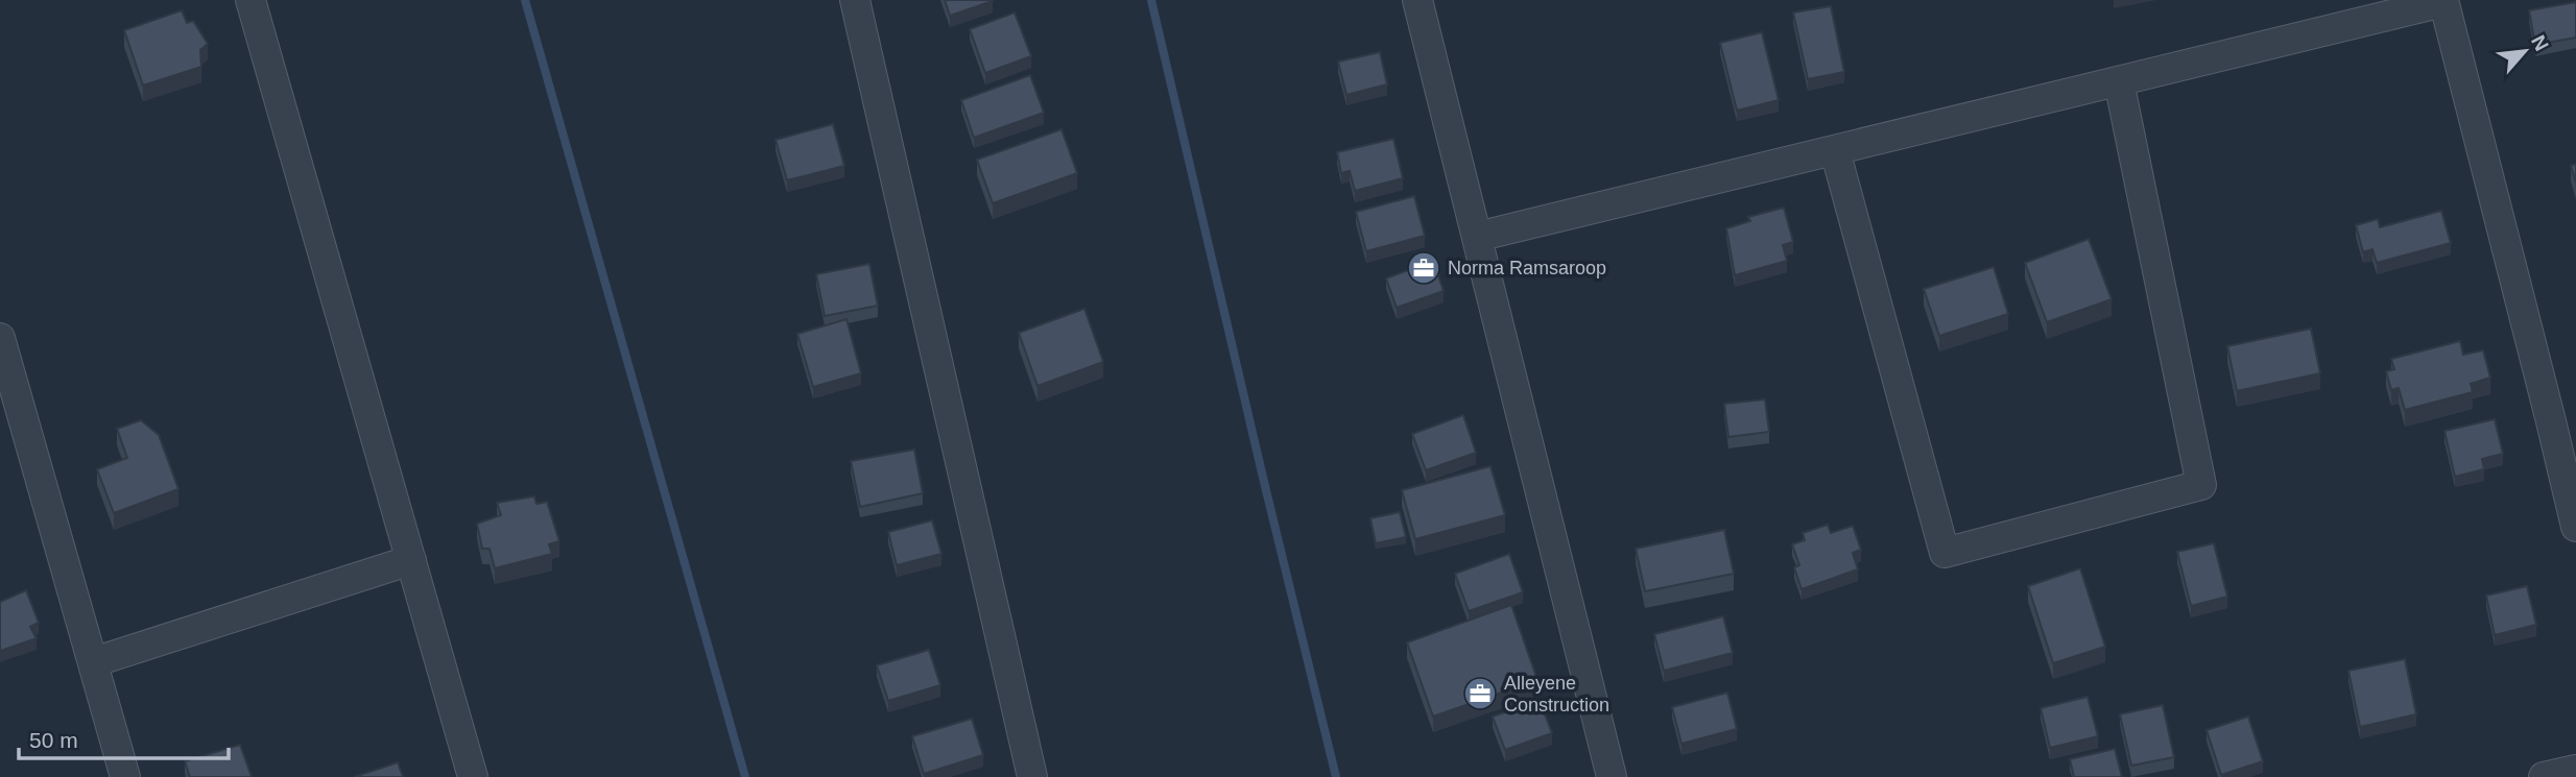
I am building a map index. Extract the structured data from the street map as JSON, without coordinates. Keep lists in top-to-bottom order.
{
  "places": {
    "office": ["Norma Ramsaroop", "Alleyene Construction"]
  },
  "scale_bar": "50 m",
  "north": "top right"
}
